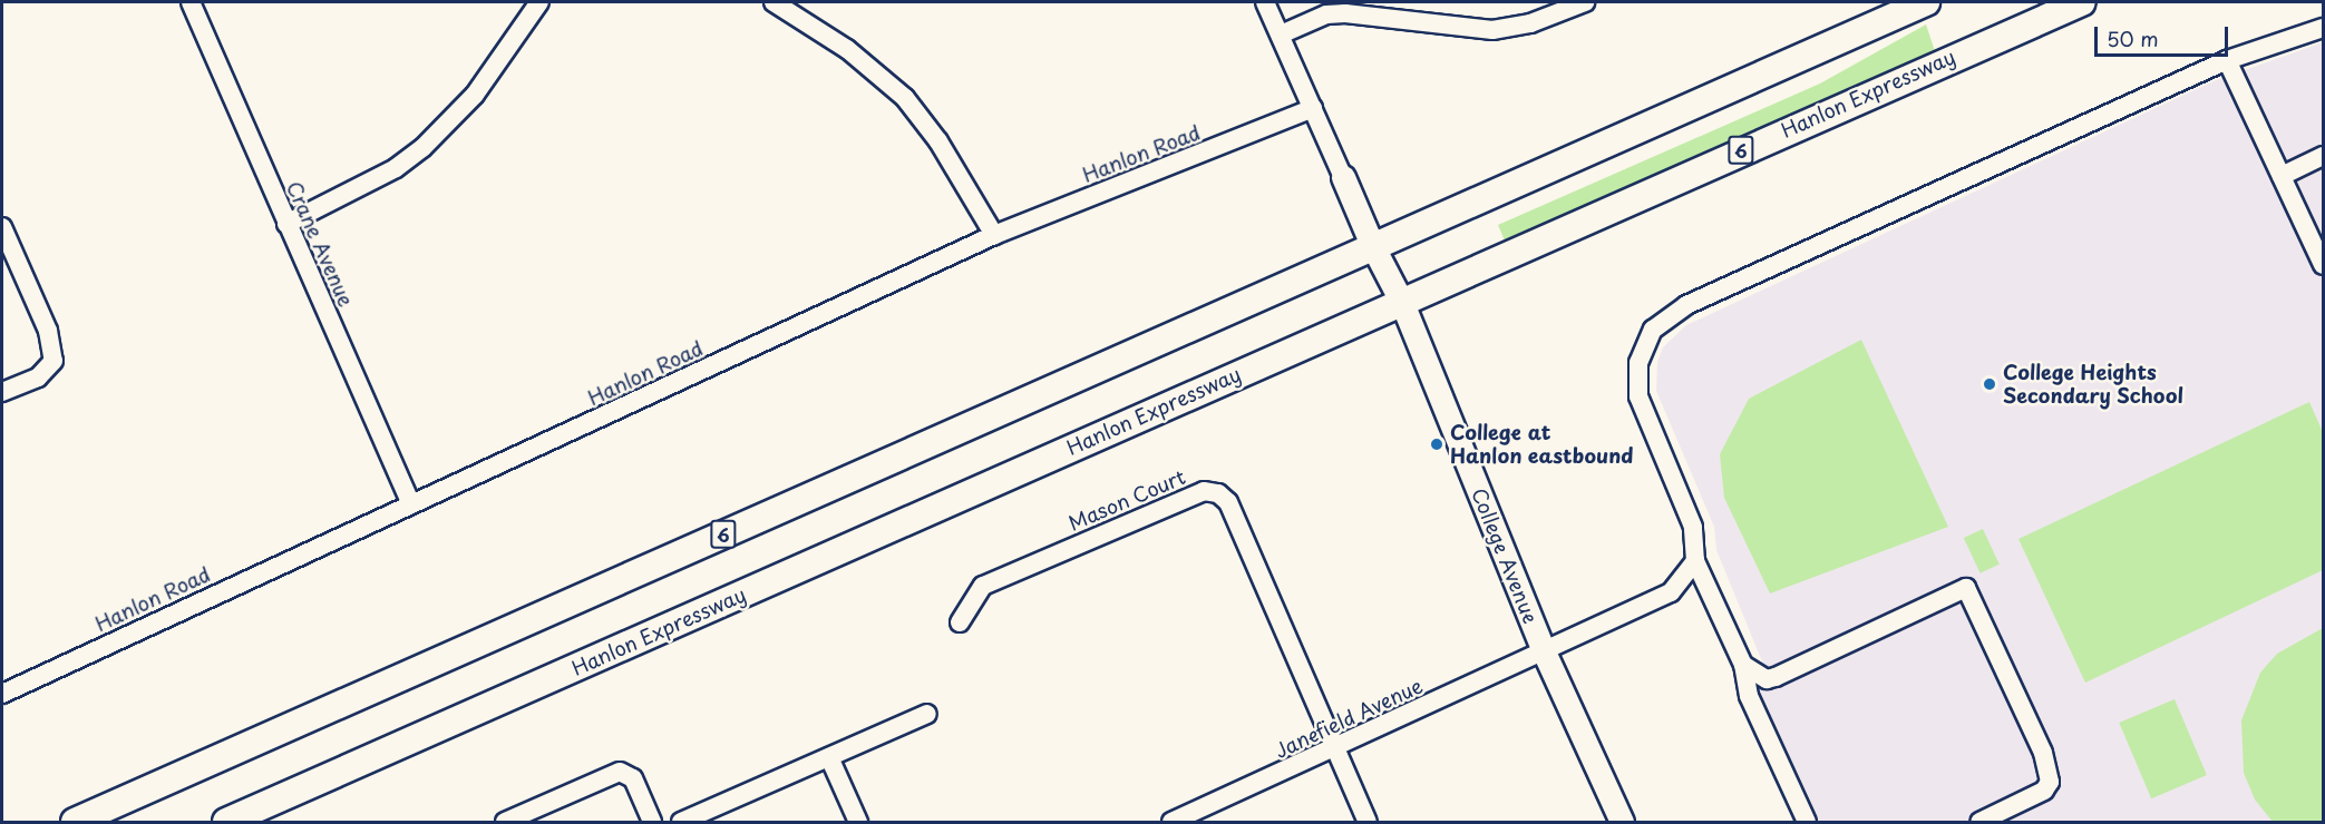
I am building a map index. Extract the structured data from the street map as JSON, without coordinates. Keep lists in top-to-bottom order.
{
  "streets": {
    "highway": ["Hanlon Expressway", "6"],
    "main road": ["College Avenue"],
    "street": [
      "Hanlon Road",
      "Crane Avenue",
      "Mason Court",
      "Janefield Avenue"
    ]
  },
  "crossings": [
    ["Hanlon Expressway", "College Avenue"],
    ["6", "College Avenue"],
    ["Hanlon Road", "Crane Avenue"],
    ["Mason Court", "Janefield Avenue"],
    ["College Avenue", "Janefield Avenue"]
  ],
  "places": ["College Heights Secondary School", "College at Hanlon eastbound"],
  "scale_bar": "50 m"
}
